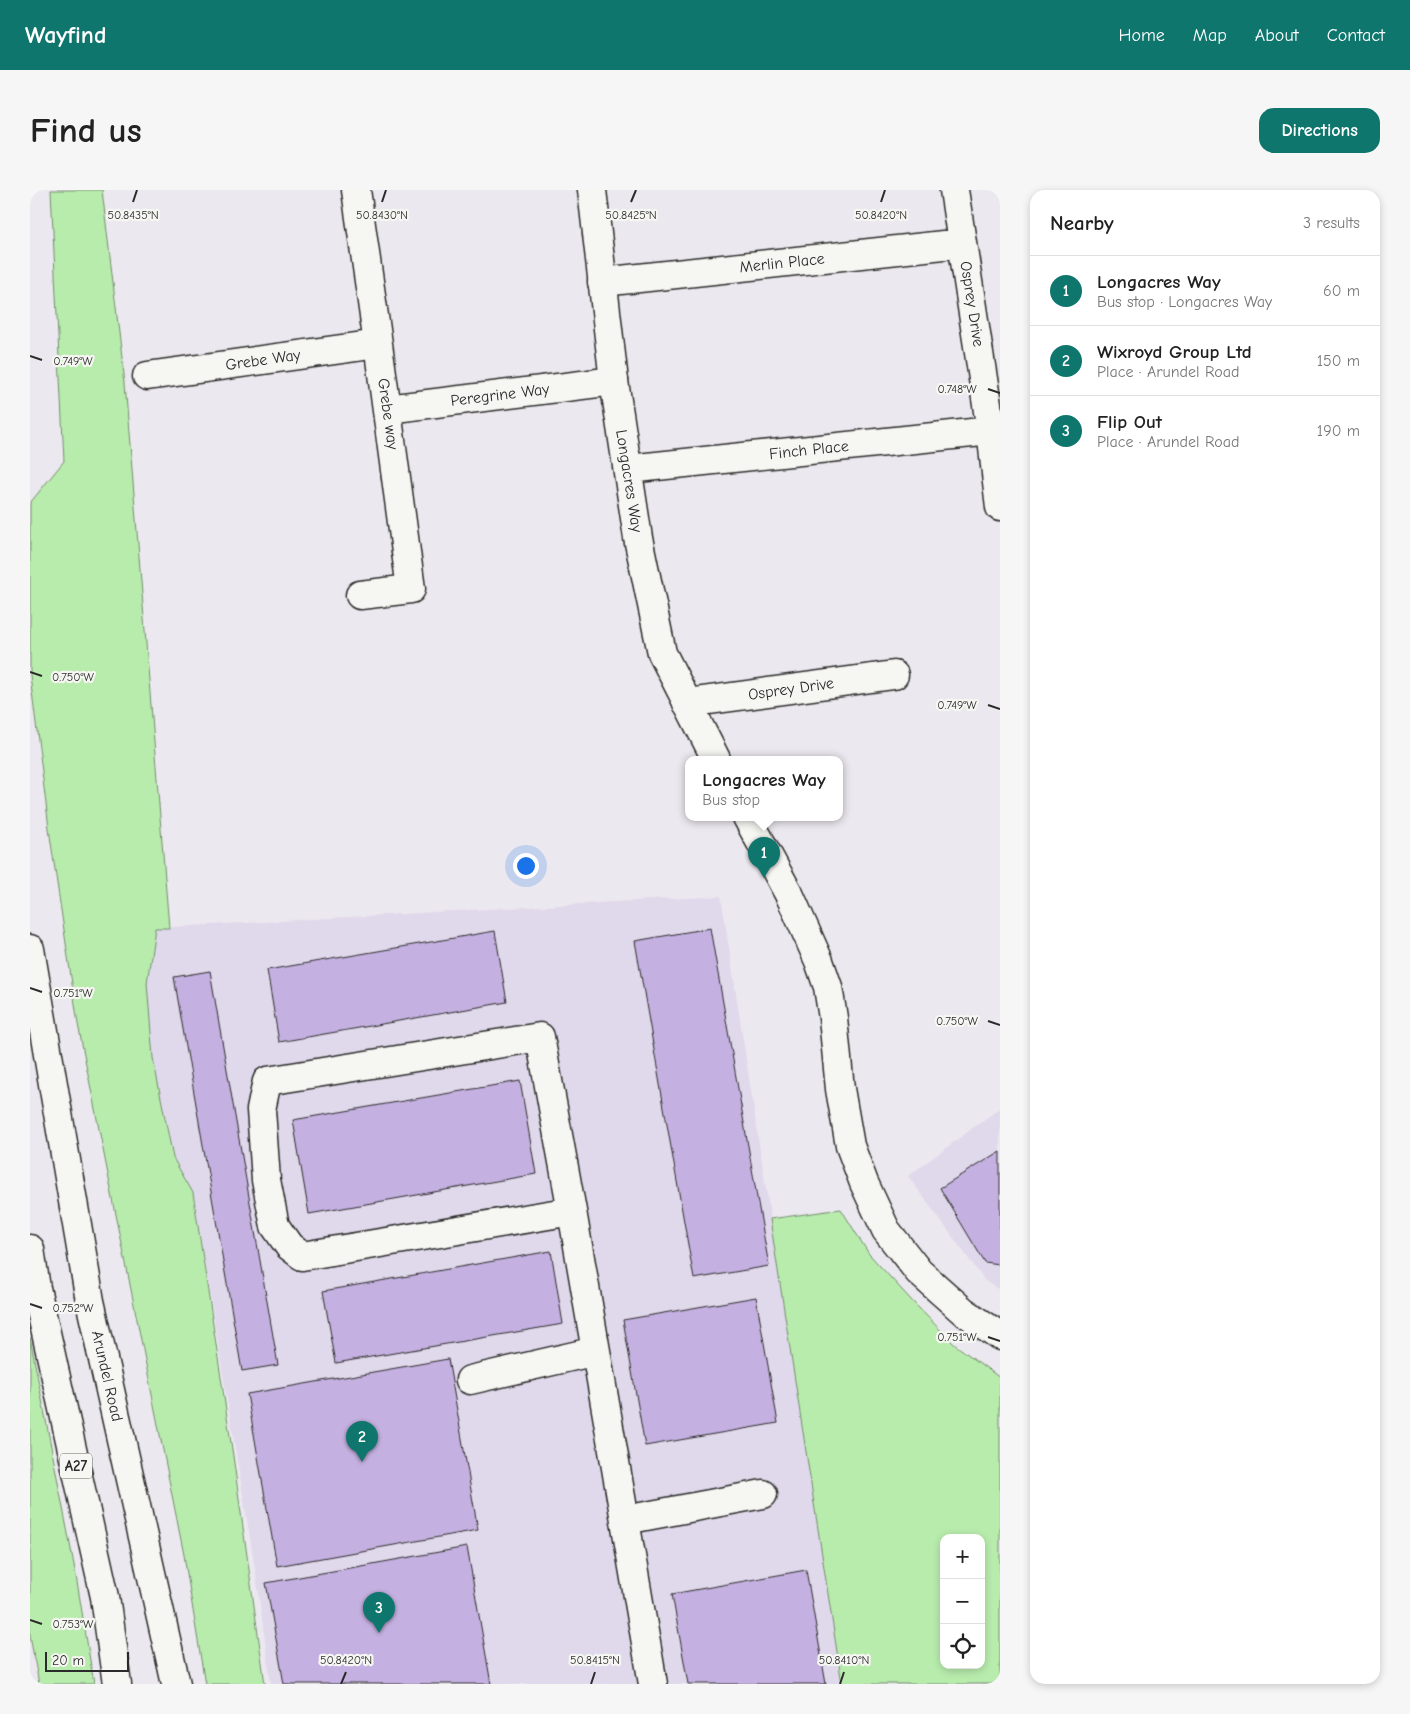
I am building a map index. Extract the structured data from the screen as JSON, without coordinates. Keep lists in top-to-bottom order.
{
  "streets": {
    "main road": [
      "Merlin Place",
      "Osprey Drive",
      "Grebe Way",
      "Peregrine Way",
      "Grebe way",
      "Finch Place",
      "Longacres Way",
      "Arundel Road",
      "A27"
    ]
  },
  "crossings": [
    ["Merlin Place", "Osprey Drive"],
    ["Merlin Place", "Longacres Way"],
    ["Osprey Drive", "Finch Place"],
    ["Osprey Drive", "Longacres Way"],
    ["Grebe Way", "Grebe way"],
    ["Peregrine Way", "Grebe way"],
    ["Peregrine Way", "Longacres Way"],
    ["Finch Place", "Longacres Way"]
  ],
  "scale_bar": "20 m",
  "page": {
    "header": "Wayfind",
    "nav": [
      "Home",
      "Map",
      "About",
      "Contact"
    ],
    "buttons": "Directions",
    "title": "Find us",
    "heading": ["Nearby", "3 results"],
    "list": [
      {
        "mark": "1",
        "name": "Longacres Way",
        "note": "Bus stop · Longacres Way",
        "value": "60 m"
      },
      {
        "mark": "2",
        "name": "Wixroyd Group Ltd",
        "note": "Place · Arundel Road",
        "value": "150 m"
      },
      {
        "mark": "3",
        "name": "Flip Out",
        "note": "Place · Arundel Road",
        "value": "190 m"
      }
    ],
    "popup": ["Longacres Way", "Bus stop"],
    "pins": ["1", "2", "3"],
    "map_buttons": ["+", "−"],
    "scale": "20 m"
  },
  "coordinates": [
    "50.8435°N",
    "50.8430°N",
    "50.8425°N",
    "50.8420°N",
    "0.749°W",
    "0.748°W",
    "0.750°W",
    "0.751°W",
    "0.752°W",
    "0.753°W",
    "50.8415°N",
    "50.8410°N"
  ]
}
